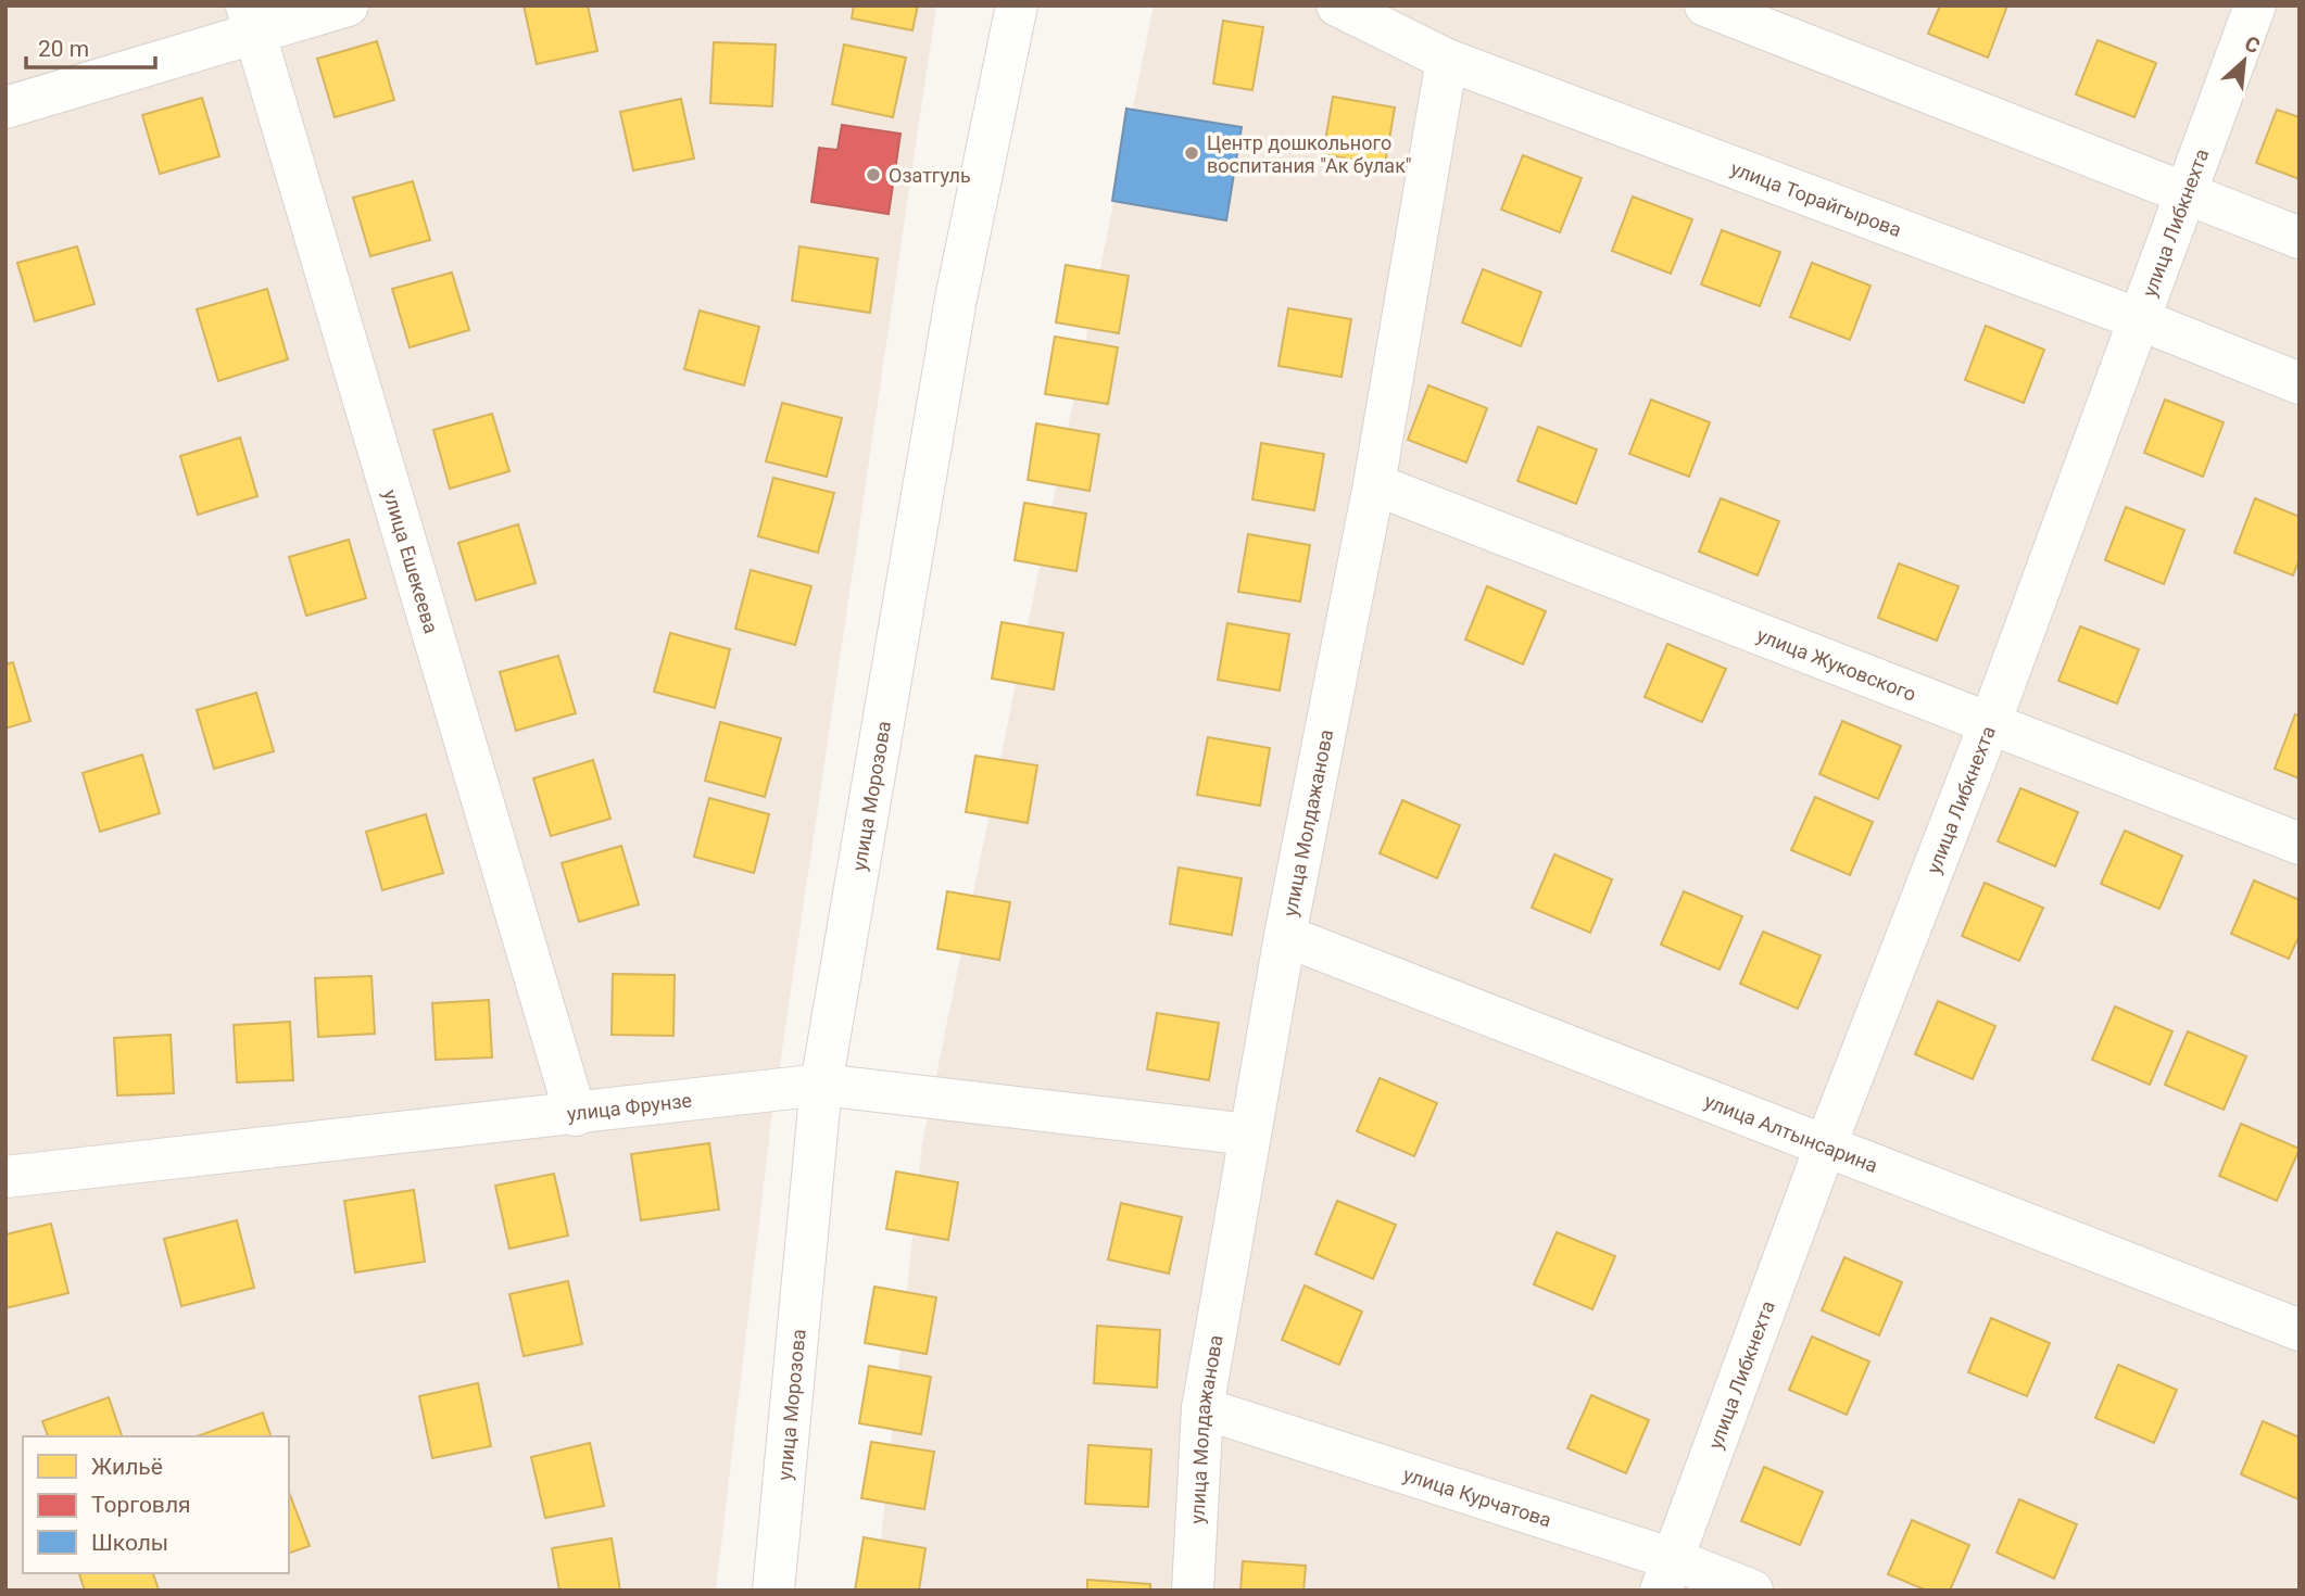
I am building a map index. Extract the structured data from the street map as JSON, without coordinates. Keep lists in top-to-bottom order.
{
  "streets": {
    "street": [
      "улица Торайгырова",
      "улица Либкнехта",
      "улица Ешекеева",
      "улица Жуковского",
      "улица Морозова",
      "улица Молдажанова",
      "улица Фрунзе",
      "улица Алтынсарина",
      "улица Курчатова"
    ]
  },
  "crossings": [
    ["улица Торайгырова", "улица Либкнехта"],
    ["улица Торайгырова", "улица Молдажанова"],
    ["улица Либкнехта", "улица Жуковского"],
    ["улица Либкнехта", "улица Алтынсарина"],
    ["улица Либкнехта", "улица Курчатова"],
    ["улица Ешекеева", "улица Фрунзе"],
    ["улица Жуковского", "улица Молдажанова"],
    ["улица Морозова", "улица Фрунзе"],
    ["улица Молдажанова", "улица Фрунзе"],
    ["улица Молдажанова", "улица Алтынсарина"],
    ["улица Молдажанова", "улица Курчатова"]
  ],
  "places": ["Центр дошкольного воспитания \"Ак булак\"", "Oзатгуль"],
  "legend": ["Жильё", "Торговля", "Школы"],
  "scale_bar": "20 m",
  "north": "top right"
}
